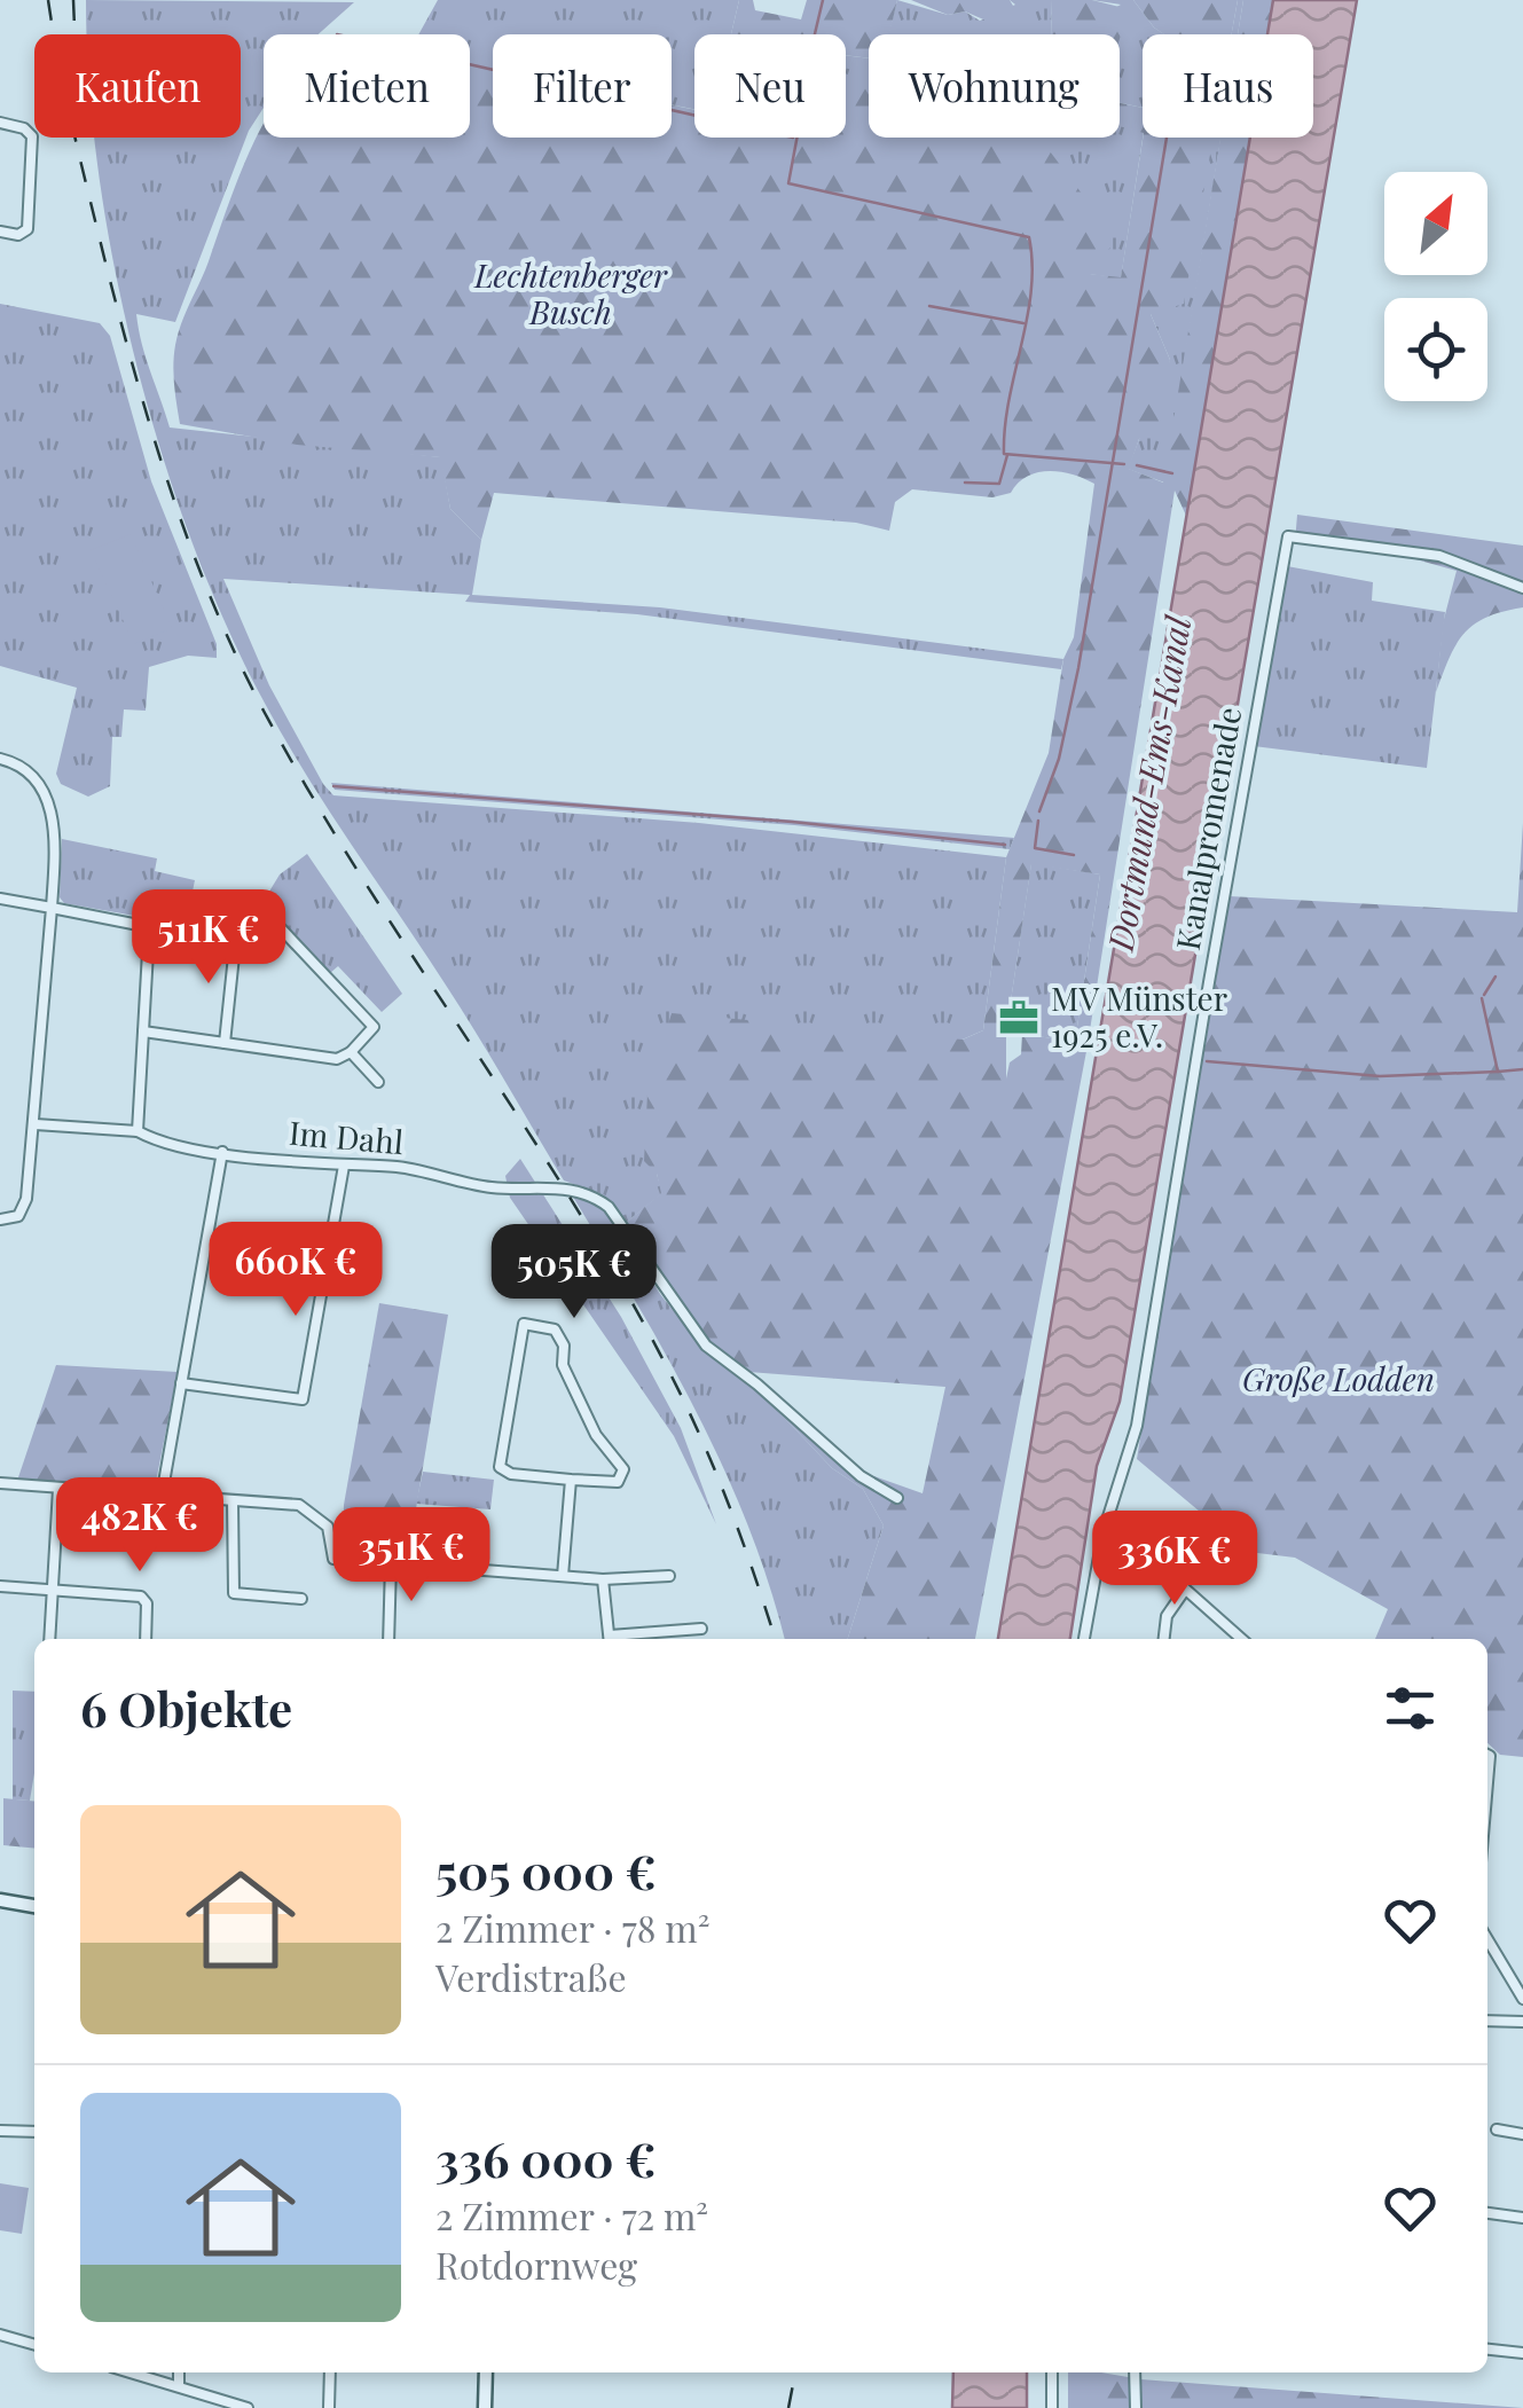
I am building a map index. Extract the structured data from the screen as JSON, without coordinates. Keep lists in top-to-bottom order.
{
  "streets": {
    "street": ["Kanalpromenade", "Im Dahl"]
  },
  "water": ["Dortmund-Ems-Kanal"],
  "parks": ["Lechtenberger Busch", "Große Lodden"],
  "places": {
    "office": ["MV Münster 1925 e.V."]
  },
  "north": "top right",
  "page": {
    "chip": [
      "Kaufen",
      "Mieten",
      "Filter",
      "Neu",
      "Wohnung",
      "Haus"
    ],
    "price": [
      "511K €",
      "660K €",
      "505K €",
      "482K €",
      "351K €",
      "336K €"
    ],
    "heading": "6 Objekte",
    "list": [
      {
        "name": "505 000 €",
        "note": "2 Zimmer · 78 m² · Verdistraße"
      },
      {
        "name": "336 000 €",
        "note": "2 Zimmer · 72 m² · Rotdornweg"
      }
    ]
  }
}
